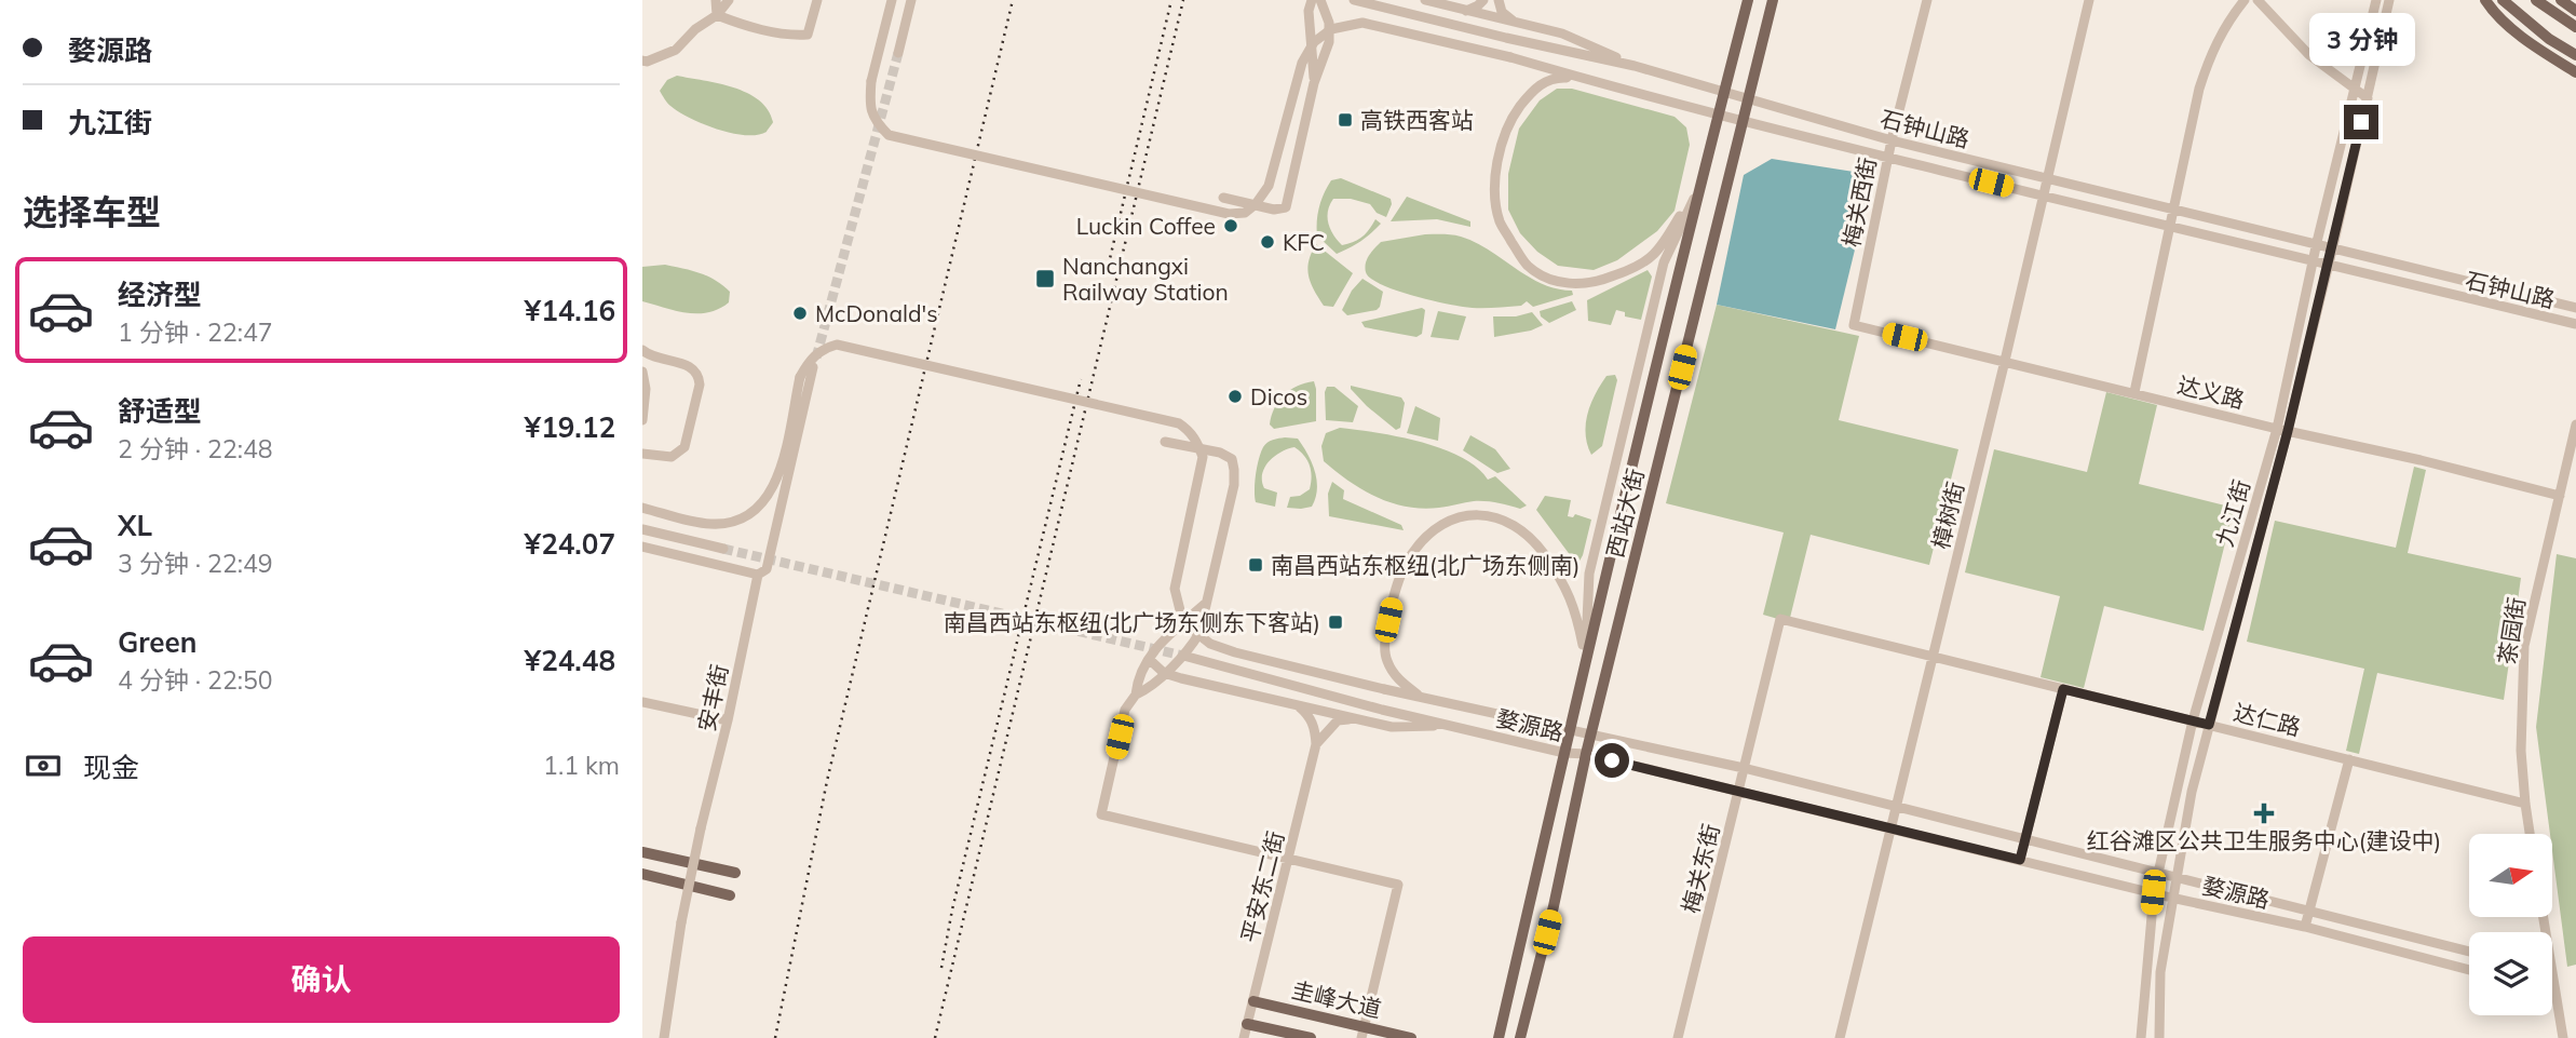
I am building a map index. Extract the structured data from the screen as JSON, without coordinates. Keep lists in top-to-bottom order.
{
  "streets": {
    "main road": ["西站大街", "圭峰大道"],
    "street": [
      "石钟山路",
      "梅关西街",
      "达义路",
      "九江街",
      "樟树街",
      "茶园街",
      "安丰街",
      "达仁路",
      "婺源路",
      "梅关东街",
      "平安东二街"
    ]
  },
  "crossings": [
    ["石钟山路", "梅关西街"],
    ["石钟山路", "西站大街"],
    ["石钟山路", "九江街"],
    ["石钟山路", "樟树街"],
    ["梅关西街", "达义路"],
    ["达义路", "九江街"],
    ["达义路", "樟树街"],
    ["达义路", "茶园街"],
    ["西站大街", "婺源路"],
    ["九江街", "达仁路"],
    ["九江街", "婺源路"],
    ["樟树街", "达仁路"],
    ["樟树街", "婺源路"],
    ["茶园街", "达仁路"],
    ["达仁路", "梅关东街"],
    ["婺源路", "梅关东街"],
    ["平安东二街", "圭峰大道"]
  ],
  "places": {
    "transit": [
      "高铁西客站",
      "Nanchangxi Railway Station",
      "南昌西站东枢纽(北广场东侧南)",
      "南昌西站东枢纽(北广场东侧东下客站)"
    ],
    "other": [
      "Luckin Coffee",
      "KFC",
      "McDonald's",
      "Dicos"
    ],
    "health": ["红谷滩区公共卫生服务中心(建设中)"]
  },
  "north": "right",
  "page": {
    "banner": ["婺源路", "九江街"],
    "bubble": "3 分钟",
    "heading": "选择车型",
    "list": [
      {
        "name": "经济型",
        "note": "1 分钟 · 22:47",
        "value": "¥14.16"
      },
      {
        "name": "舒适型",
        "note": "2 分钟 · 22:48",
        "value": "¥19.12"
      },
      {
        "name": "XL",
        "note": "3 分钟 · 22:49",
        "value": "¥24.07"
      },
      {
        "name": "Green",
        "note": "4 分钟 · 22:50",
        "value": "¥24.48"
      }
    ],
    "pay": ["现金", "1.1 km"],
    "buttons": "确认"
  }
}
